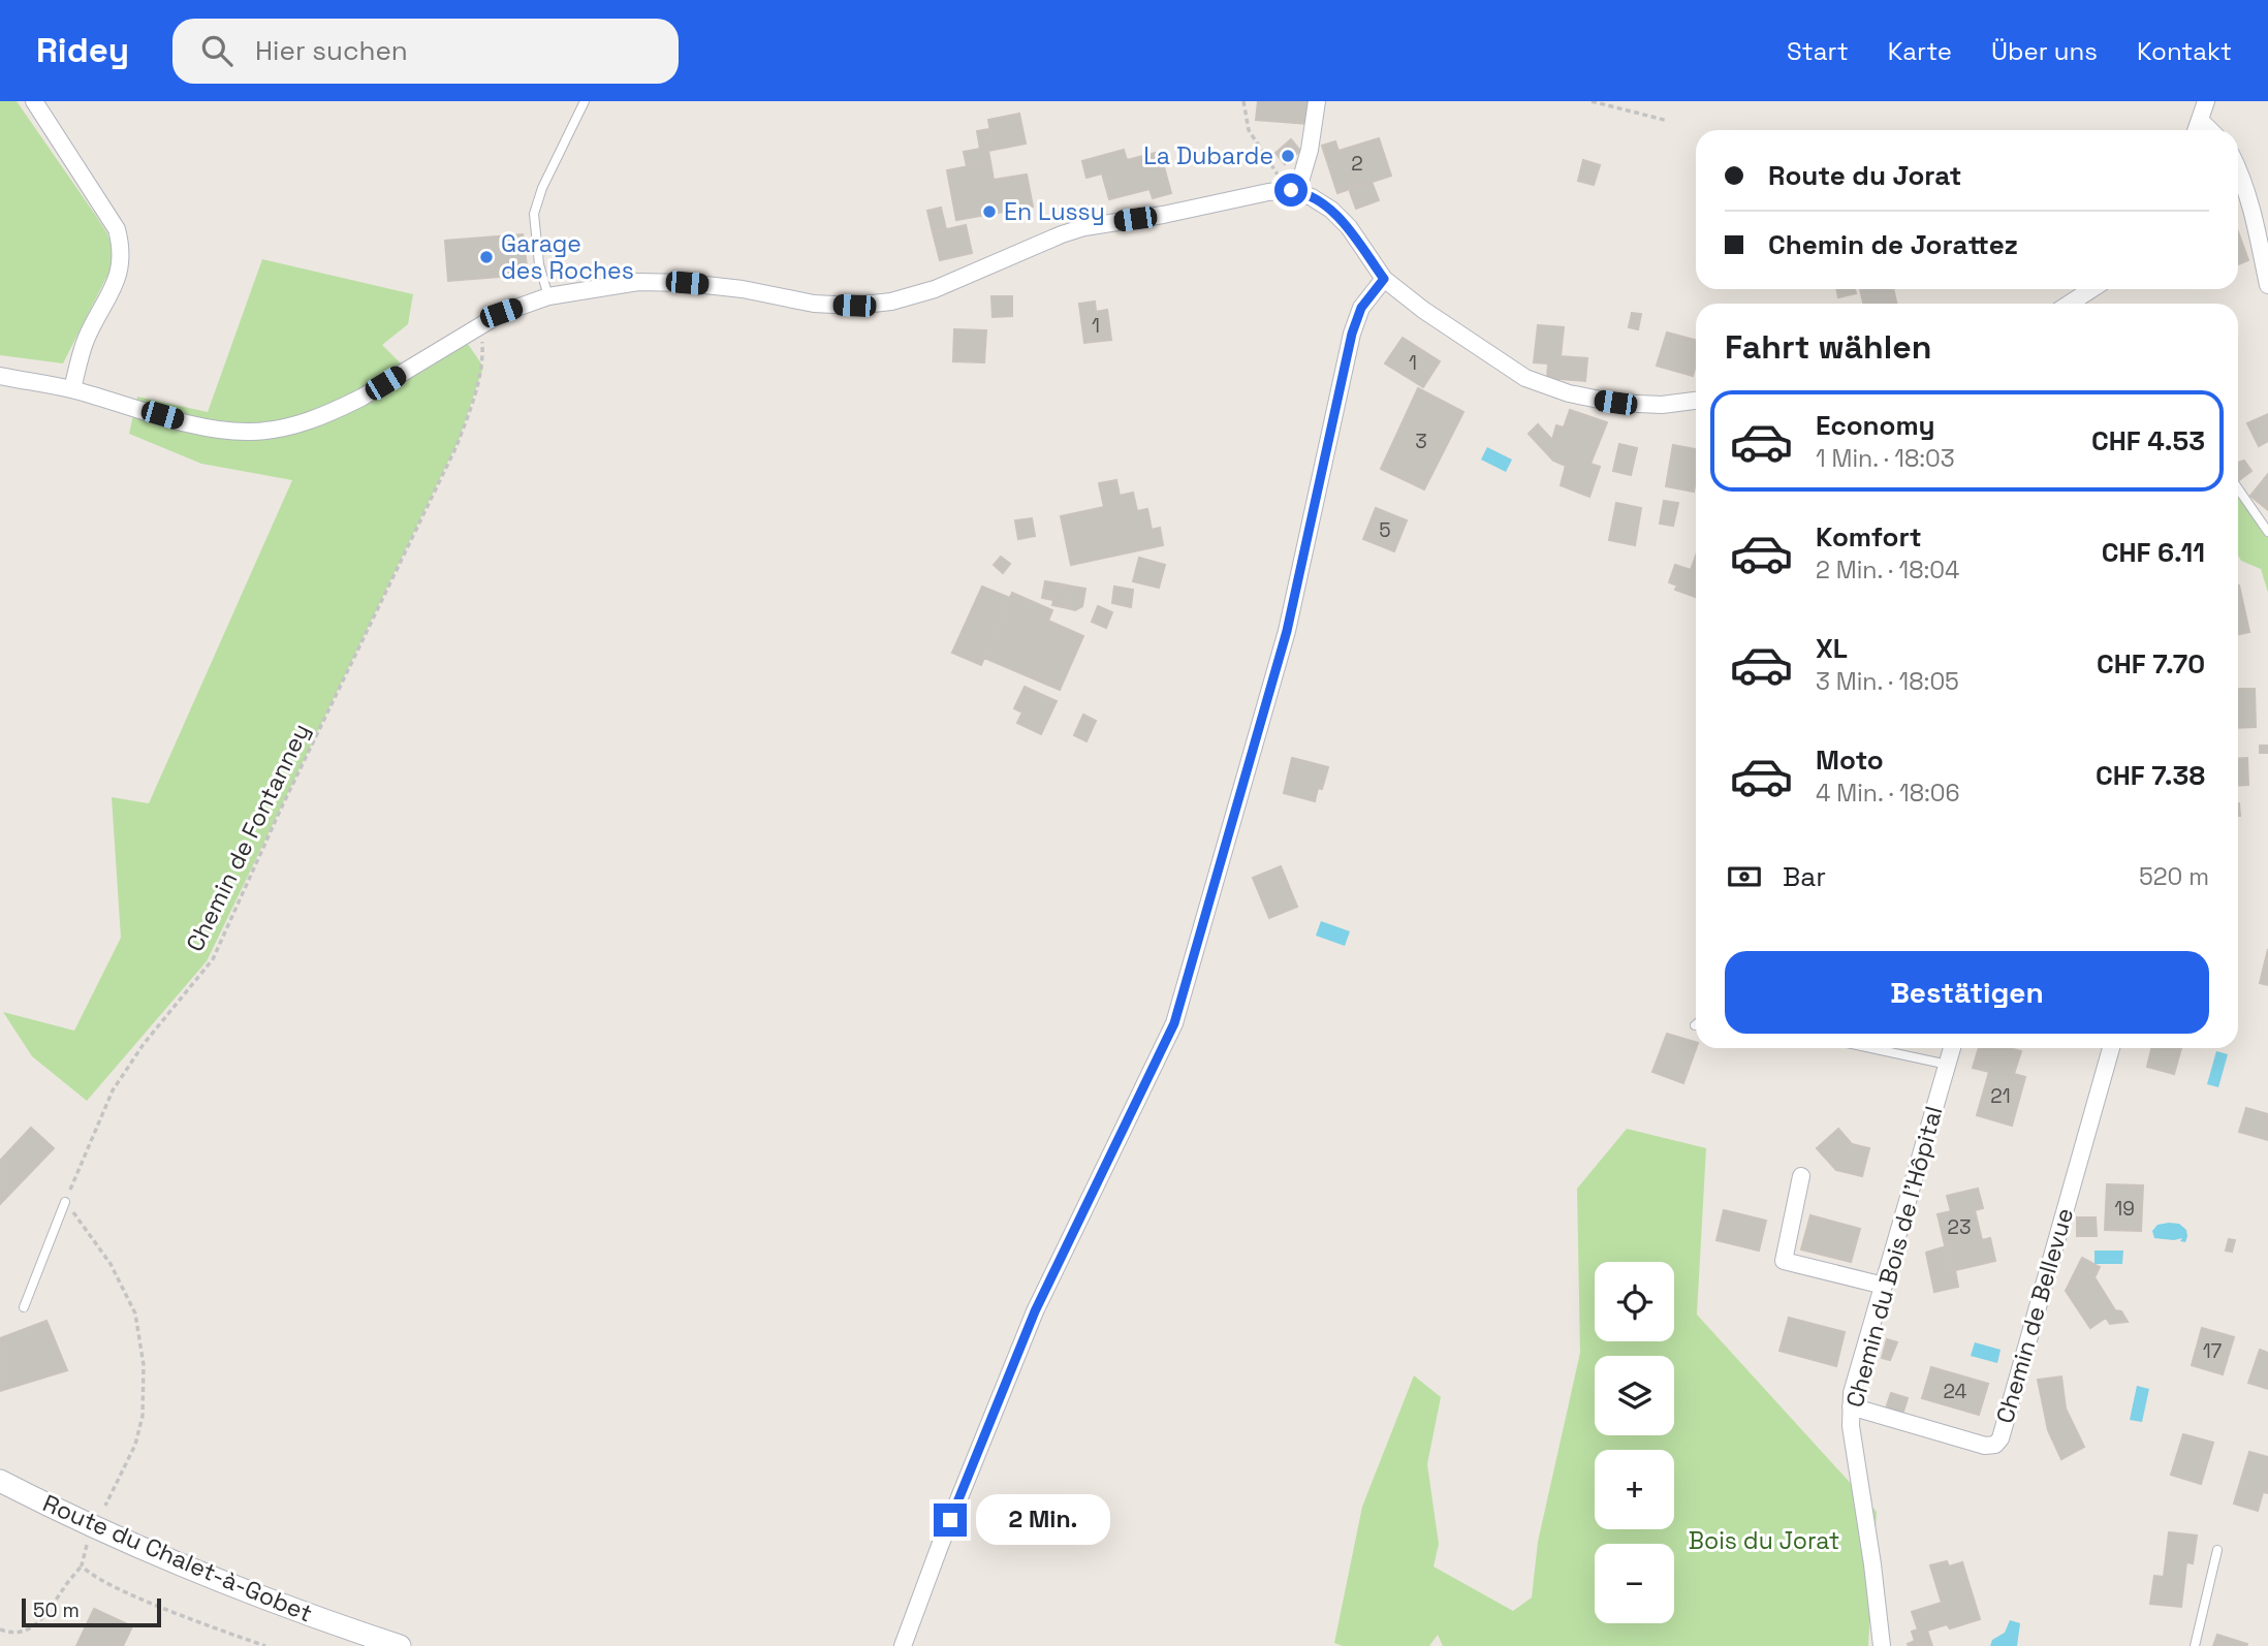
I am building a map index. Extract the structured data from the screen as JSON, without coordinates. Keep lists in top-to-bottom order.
{
  "streets": {
    "main road": ["Route du Chalet-à-Gobet"],
    "street": ["Chemin du Bois de l'Hôpital", "Chemin de Bellevue"],
    "path": ["Chemin de Fontanney"]
  },
  "crossings": [
    ["Chemin du Bois de l'Hôpital", "Chemin de Bellevue"]
  ],
  "parks": ["Bois du Jorat"],
  "places": ["La Dubarde", "En Lussy", "Garage des Roches"],
  "house_numbers": [
    "2",
    "1",
    "1",
    "3",
    "5",
    "21",
    "19",
    "23",
    "17",
    "24"
  ],
  "scale_bar": "50 m",
  "page": {
    "header": "Ridey",
    "search": "Hier suchen",
    "nav": [
      "Start",
      "Karte",
      "Über uns",
      "Kontakt"
    ],
    "banner": ["Route du Jorat", "Chemin de Jorattez"],
    "heading": "Fahrt wählen",
    "list": [
      {
        "name": "Economy",
        "note": "1 Min. · 18:03",
        "value": "CHF 4.53"
      },
      {
        "name": "Komfort",
        "note": "2 Min. · 18:04",
        "value": "CHF 6.11"
      },
      {
        "name": "XL",
        "note": "3 Min. · 18:05",
        "value": "CHF 7.70"
      },
      {
        "name": "Moto",
        "note": "4 Min. · 18:06",
        "value": "CHF 7.38"
      }
    ],
    "pay": ["Bar", "520 m"],
    "buttons": "Bestätigen",
    "map_buttons": ["+", "−"],
    "bubble": "2 Min.",
    "scale": "50 m"
  }
}
